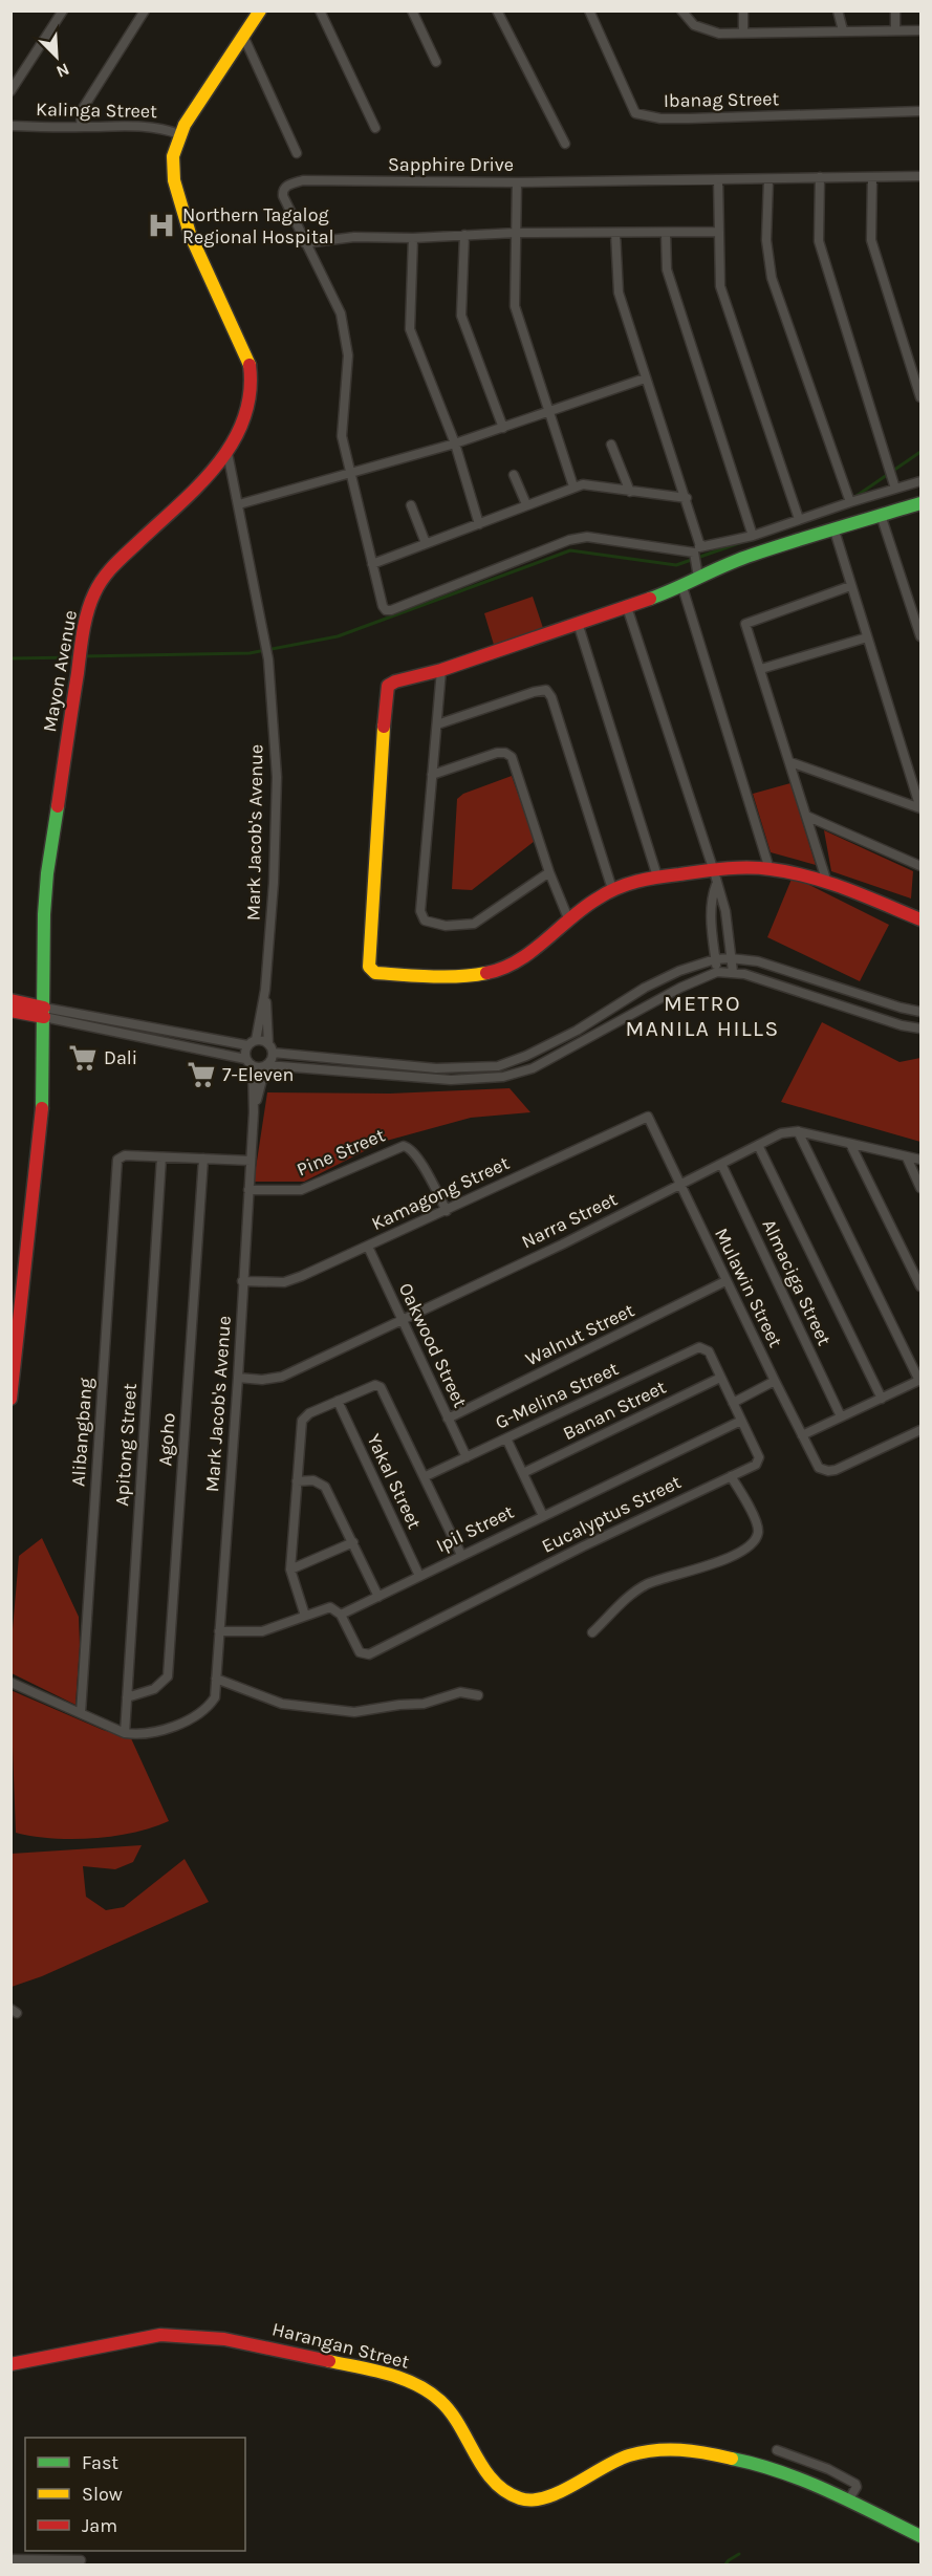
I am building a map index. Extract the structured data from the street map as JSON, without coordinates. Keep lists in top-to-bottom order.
{
  "streets": {
    "main road": ["Mayon Avenue", "Harangan Street"],
    "street": [
      "Ibanag Street",
      "Kalinga Street",
      "Sapphire Drive",
      "Mark Jacob's Avenue",
      "Pine Street",
      "Kamagong Street",
      "Narra Street",
      "Almaciga Street",
      "Mulawin Street",
      "Walnut Street",
      "Oakwood Street",
      "G-Melina Street",
      "Banan Street",
      "Alibangbang",
      "Agoho",
      "Apitong Street",
      "Yakal Street",
      "Eucalyptus Street",
      "Ipil Street"
    ]
  },
  "crossings": [
    ["Kalinga Street", "Mayon Avenue"],
    ["Mayon Avenue", "Mark Jacob's Avenue"],
    ["Mark Jacob's Avenue", "Pine Street"],
    ["Mark Jacob's Avenue", "Kamagong Street"],
    ["Mark Jacob's Avenue", "Narra Street"],
    ["Mark Jacob's Avenue", "Apitong Street"],
    ["Mark Jacob's Avenue", "Ipil Street"],
    ["Pine Street", "Kamagong Street"],
    ["Kamagong Street", "Mulawin Street"],
    ["Kamagong Street", "Oakwood Street"],
    ["Narra Street", "Almaciga Street"],
    ["Narra Street", "Mulawin Street"],
    ["Narra Street", "Oakwood Street"],
    ["Mulawin Street", "Walnut Street"],
    ["Walnut Street", "Oakwood Street"],
    ["Oakwood Street", "G-Melina Street"],
    ["G-Melina Street", "Eucalyptus Street"],
    ["Banan Street", "Eucalyptus Street"],
    ["Alibangbang", "Apitong Street"],
    ["Agoho", "Apitong Street"],
    ["Yakal Street", "Ipil Street"],
    ["Eucalyptus Street", "Ipil Street"]
  ],
  "districts": ["METRO MANILA HILLS"],
  "places": {
    "hospital": ["Northern Tagalog Regional Hospital"],
    "supermarket": ["Dali", "7-Eleven"]
  },
  "legend": ["Fast", "Slow", "Jam"],
  "north": "bottom right"
}
